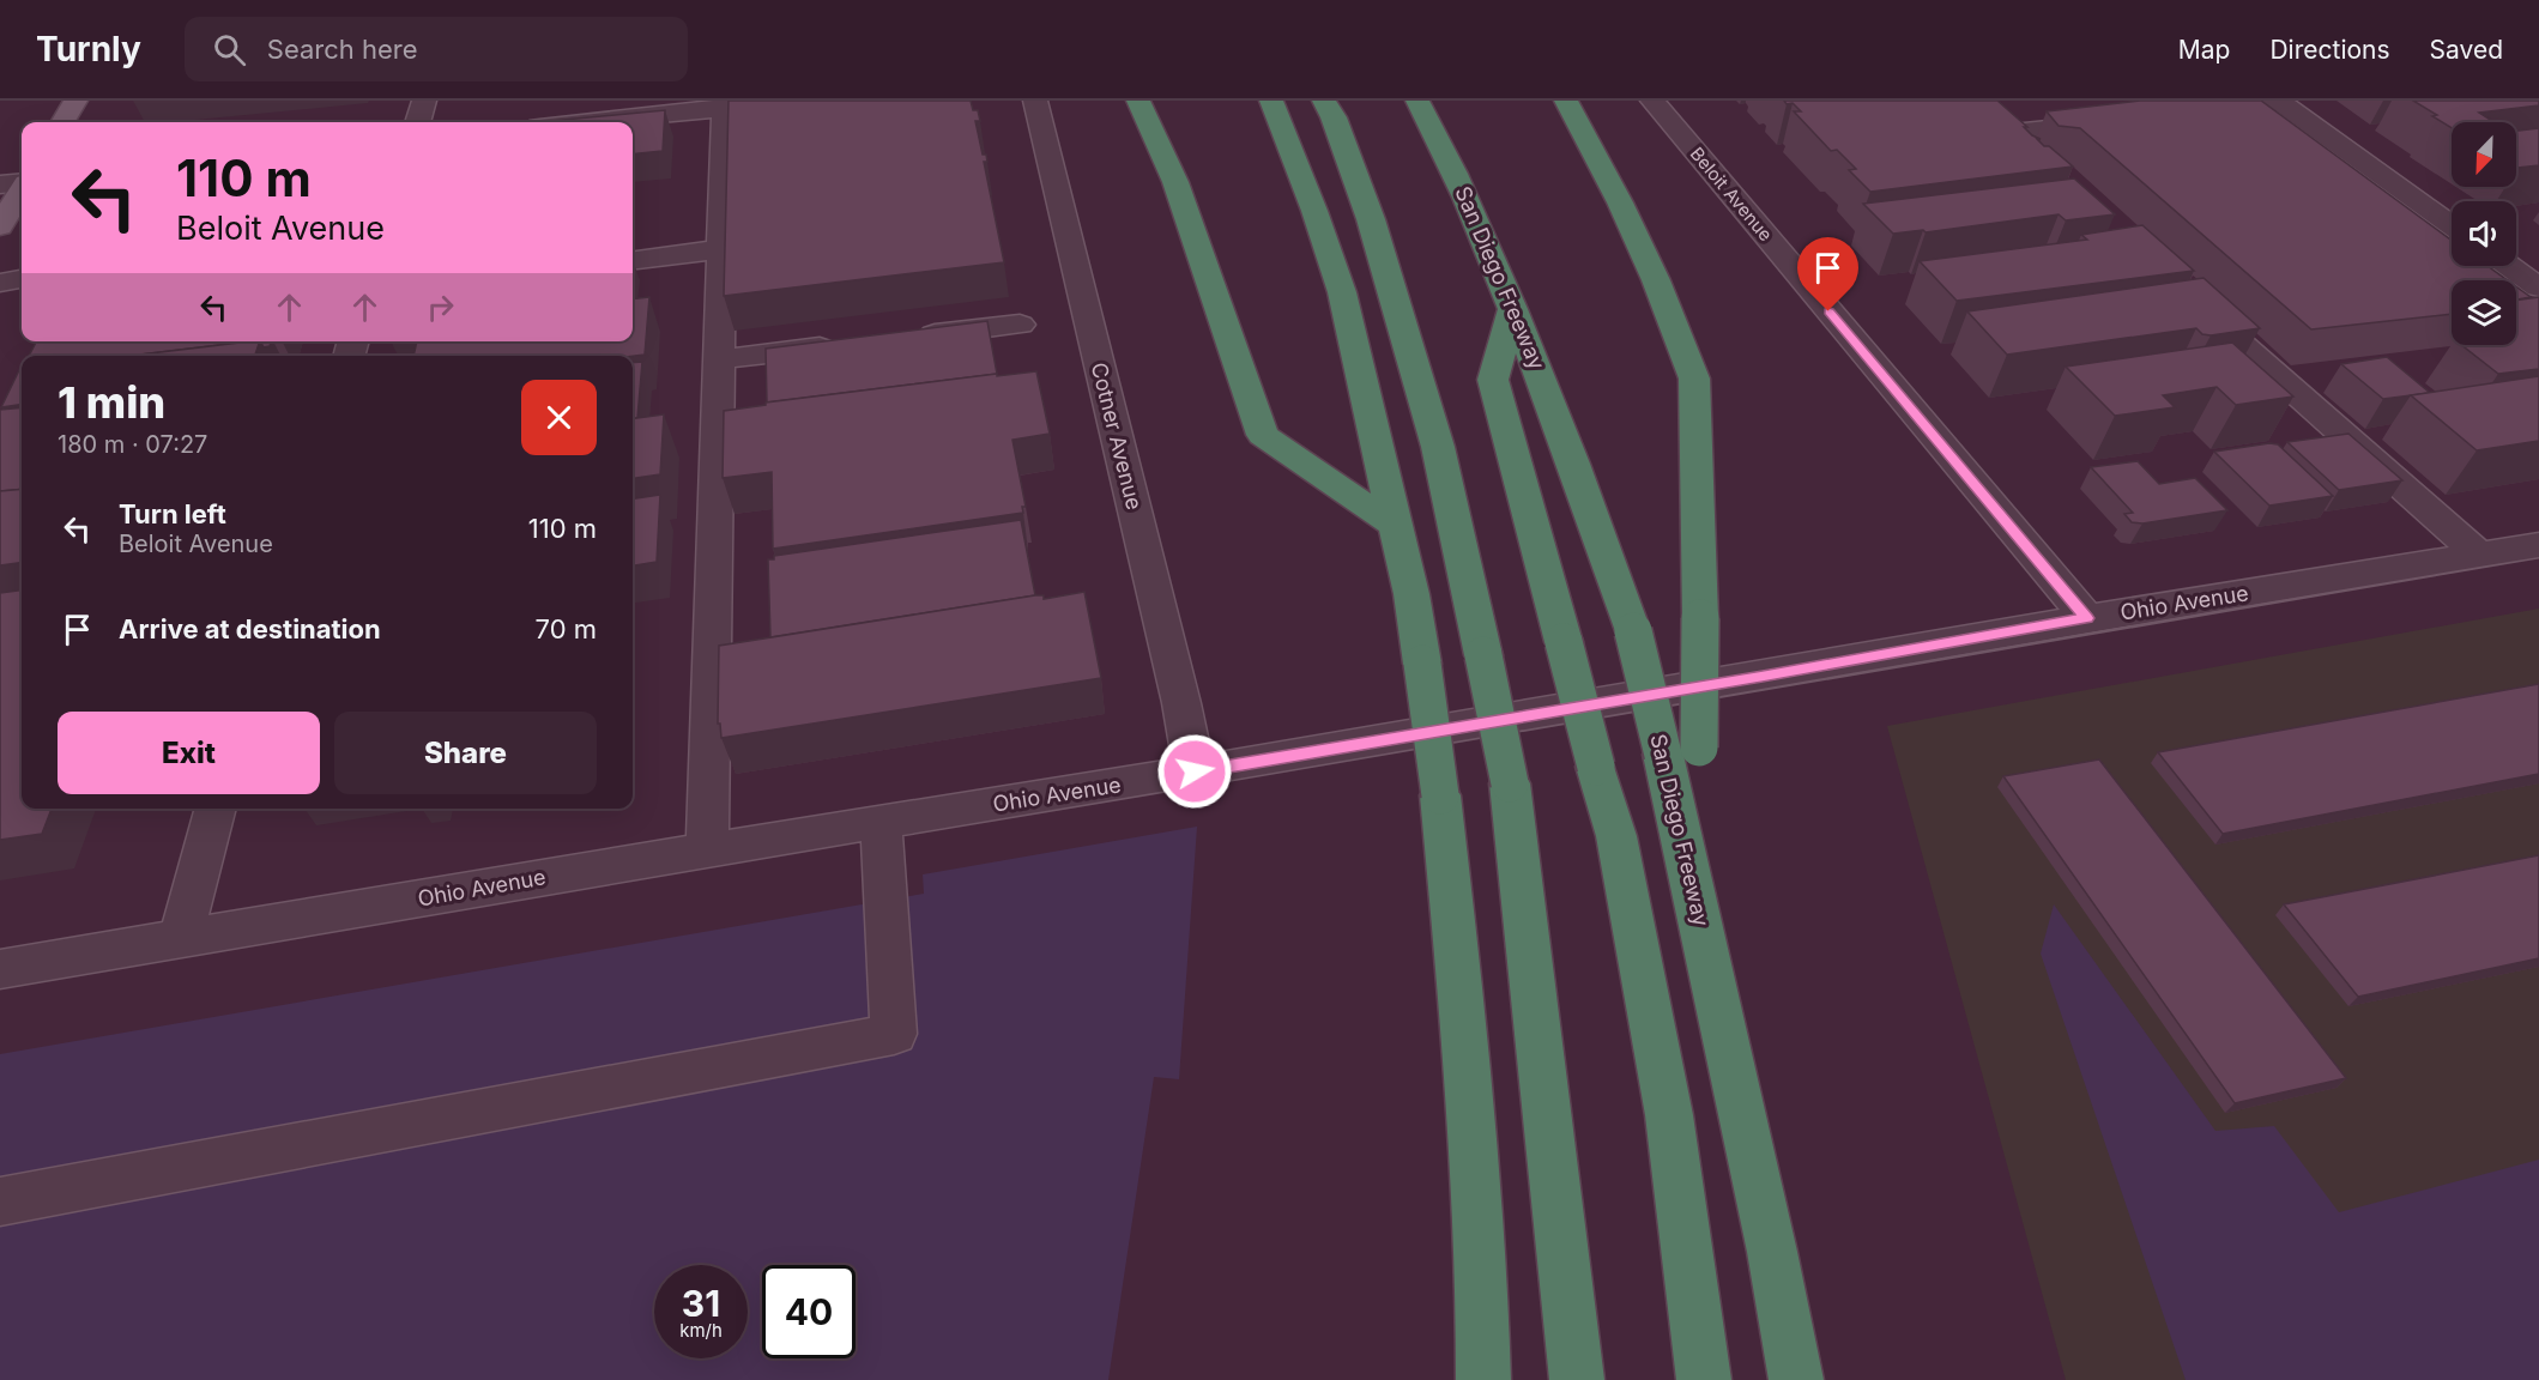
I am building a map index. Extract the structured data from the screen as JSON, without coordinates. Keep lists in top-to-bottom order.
{
  "streets": {
    "highway": ["San Diego Freeway"],
    "street": ["Beloit Avenue", "Cotner Avenue", "Ohio Avenue"]
  },
  "crossings": [
    ["Beloit Avenue", "Ohio Avenue"],
    ["Cotner Avenue", "Ohio Avenue"]
  ],
  "north": "bottom left",
  "page": {
    "header": "Turnly",
    "search": "Search here",
    "nav": ["Map", "Directions", "Saved"],
    "turn": ["110 m", "Beloit Avenue"],
    "heading": ["1 min", "180 m · 07:27"],
    "list": [
      {
        "name": "Turn left",
        "note": "Beloit Avenue",
        "value": "110 m"
      },
      {
        "name": "Arrive at destination",
        "value": "70 m"
      }
    ],
    "buttons": ["Exit", "Share"],
    "speed": "31 km/h",
    "limit": "40"
  }
}
